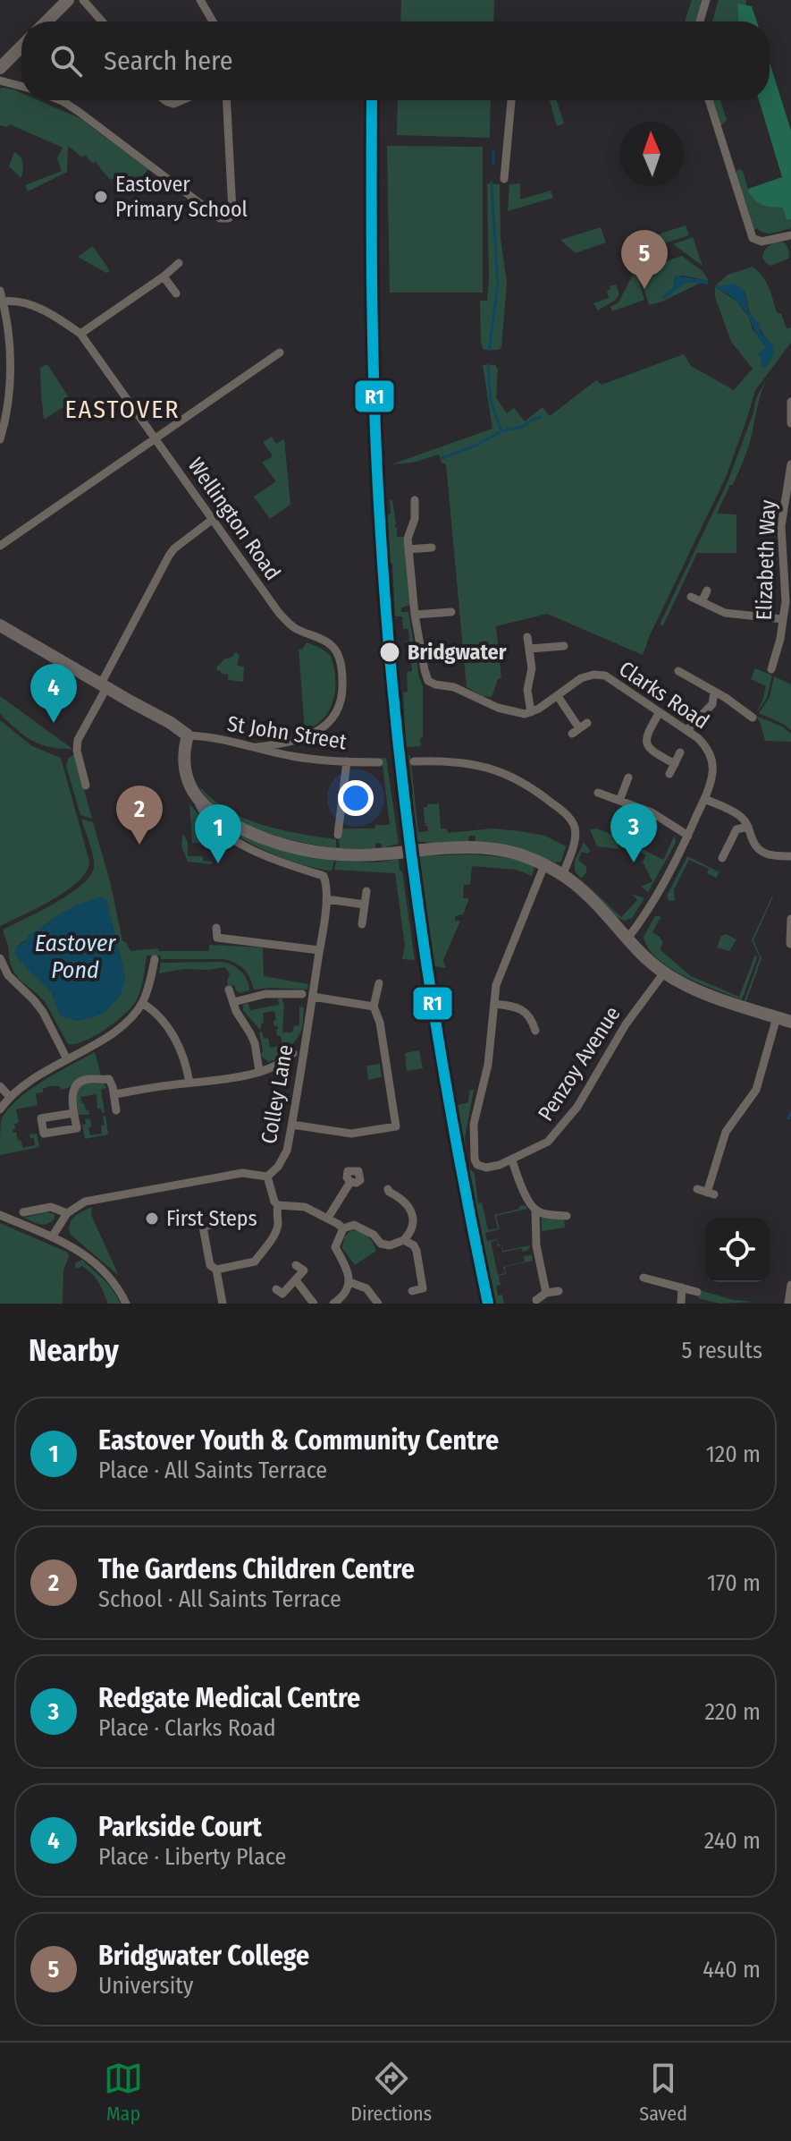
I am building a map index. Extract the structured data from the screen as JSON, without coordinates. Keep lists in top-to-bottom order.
{
  "streets": {
    "street": [
      "Wellington Road",
      "Elizabeth Way",
      "Clarks Road",
      "St John Street",
      "Penzoy Avenue",
      "Colley Lane"
    ]
  },
  "crossings": [
    ["Wellington Road", "St John Street"]
  ],
  "districts": ["EASTOVER"],
  "water": ["Eastover Pond"],
  "places": ["Eastover Primary School", "Bridgwater", "First Steps"],
  "lines": ["transit line R1"],
  "north": "top",
  "page": {
    "search": "Search here",
    "pins": [
      "5",
      "4",
      "2",
      "3",
      "1"
    ],
    "heading": ["Nearby", "5 results"],
    "list": [
      {
        "mark": "1",
        "name": "Eastover Youth & Community Centre",
        "note": "Place · All Saints Terrace",
        "value": "120 m"
      },
      {
        "mark": "2",
        "name": "The Gardens Children Centre",
        "note": "School · All Saints Terrace",
        "value": "170 m"
      },
      {
        "mark": "3",
        "name": "Redgate Medical Centre",
        "note": "Place · Clarks Road",
        "value": "220 m"
      },
      {
        "mark": "4",
        "name": "Parkside Court",
        "note": "Place · Liberty Place",
        "value": "240 m"
      },
      {
        "mark": "5",
        "name": "Bridgwater College",
        "note": "University",
        "value": "440 m"
      }
    ],
    "nav": ["Map", "Directions", "Saved"]
  }
}
